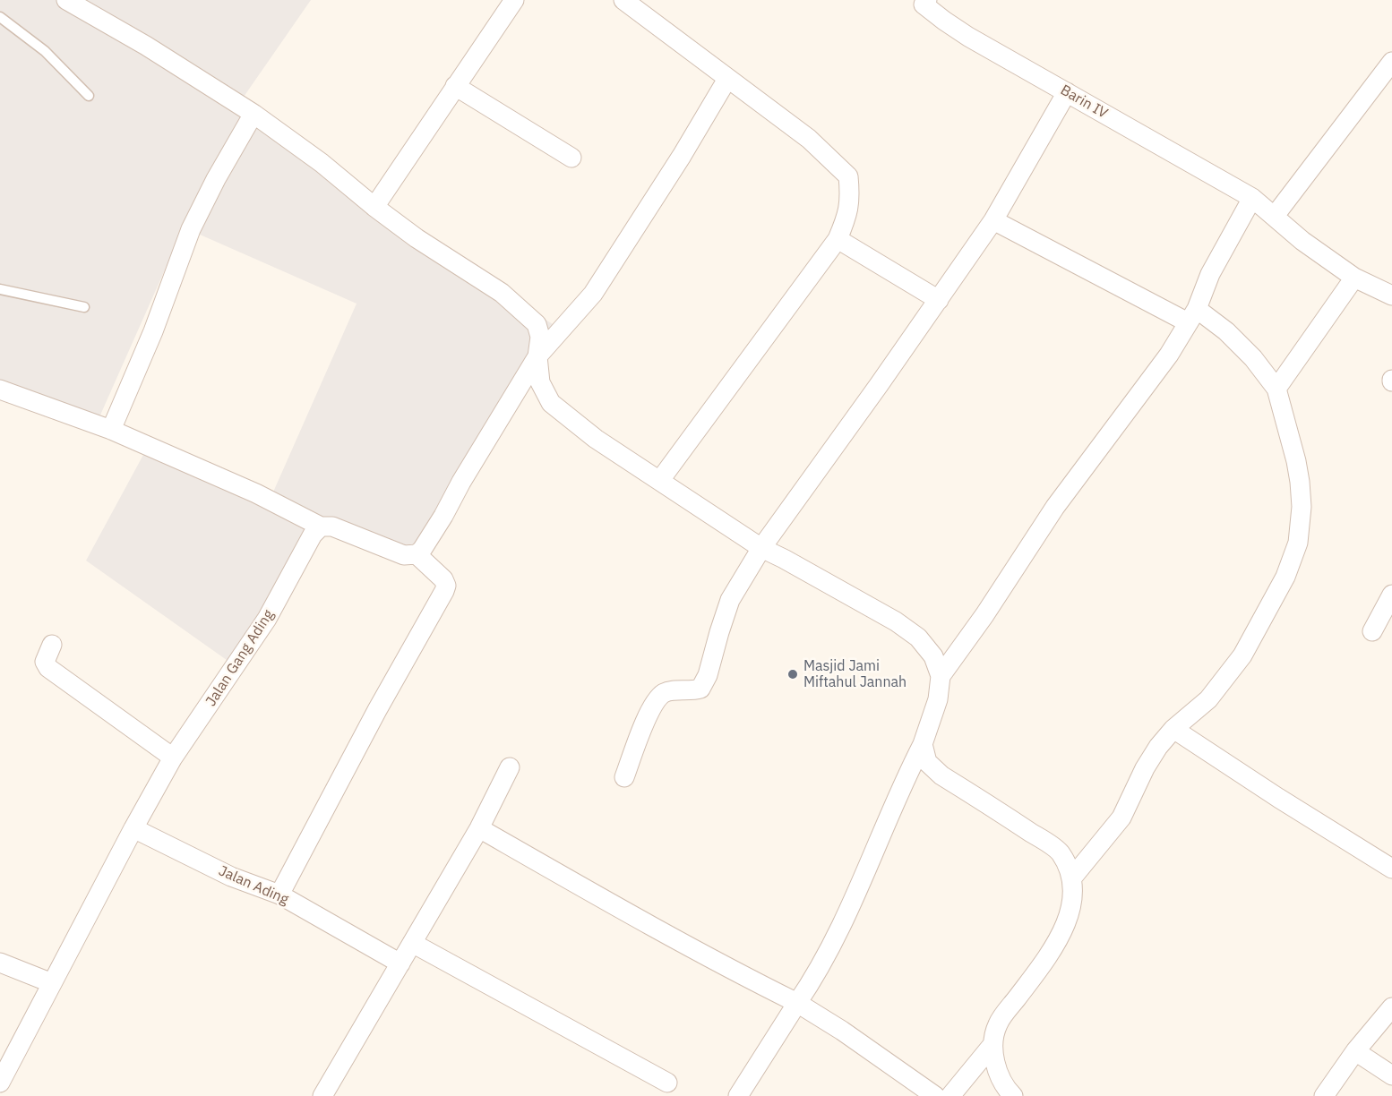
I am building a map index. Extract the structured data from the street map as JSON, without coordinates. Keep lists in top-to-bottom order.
{
  "streets": {
    "street": ["Barin IV", "Jalan Gang Ading", "Jalan Ading"]
  },
  "crossings": [
    ["Jalan Gang Ading", "Jalan Ading"]
  ],
  "places": ["Masjid Jami Miftahul Jannah"]
}
